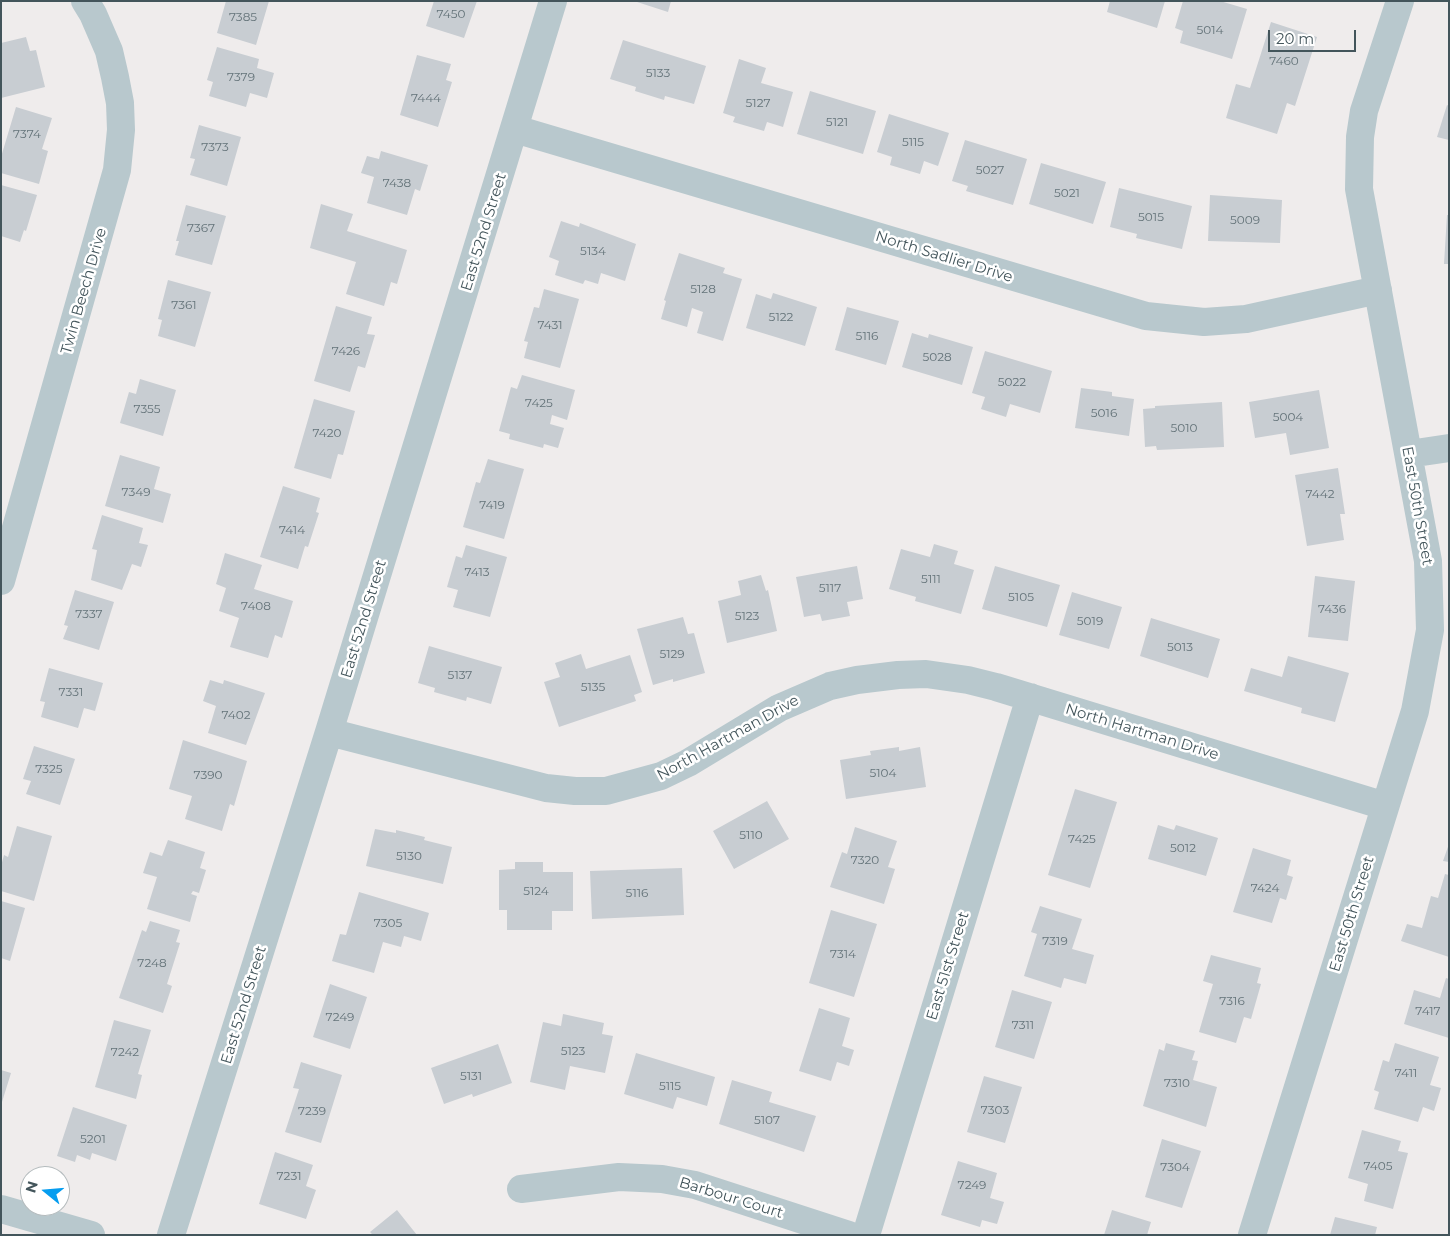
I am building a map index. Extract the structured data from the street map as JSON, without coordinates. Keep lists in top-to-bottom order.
{
  "streets": {
    "street": [
      "East 52nd Street",
      "North Sadlier Drive",
      "Twin Beech Drive",
      "East 50th Street",
      "North Hartman Drive",
      "East 51st Street",
      "Barbour Court"
    ]
  },
  "crossings": [
    ["East 52nd Street", "North Sadlier Drive"],
    ["East 52nd Street", "North Hartman Drive"],
    ["North Sadlier Drive", "East 50th Street"],
    ["East 50th Street", "North Hartman Drive"],
    ["North Hartman Drive", "East 51st Street"]
  ],
  "house_numbers": [
    "7450",
    "7385",
    "5014",
    "7460",
    "5133",
    "7379",
    "7444",
    "5127",
    "5121",
    "7374",
    "5115",
    "7373",
    "5027",
    "7438",
    "5021",
    "5015",
    "5009",
    "7367",
    "5134",
    "5128",
    "7361",
    "5122",
    "7431",
    "5116",
    "7426",
    "5028",
    "5022",
    "7425",
    "7355",
    "5016",
    "5004",
    "5010",
    "7420",
    "7349",
    "7442",
    "7419",
    "7414",
    "7413",
    "5111",
    "5117",
    "5105",
    "7408",
    "7436",
    "7337",
    "5123",
    "5019",
    "5013",
    "5129",
    "5137",
    "5135",
    "7331",
    "7402",
    "7325",
    "5104",
    "7390",
    "5110",
    "7425",
    "5012",
    "5130",
    "7320",
    "7424",
    "5124",
    "5116",
    "7305",
    "7319",
    "7314",
    "7248",
    "7316",
    "7417",
    "7249",
    "7311",
    "5123",
    "7242",
    "7411",
    "5131",
    "7310",
    "5115",
    "7303",
    "7239",
    "5107",
    "5201",
    "7405",
    "7304",
    "7231",
    "7249"
  ],
  "scale_bar": "20 m",
  "north": "left"
}
